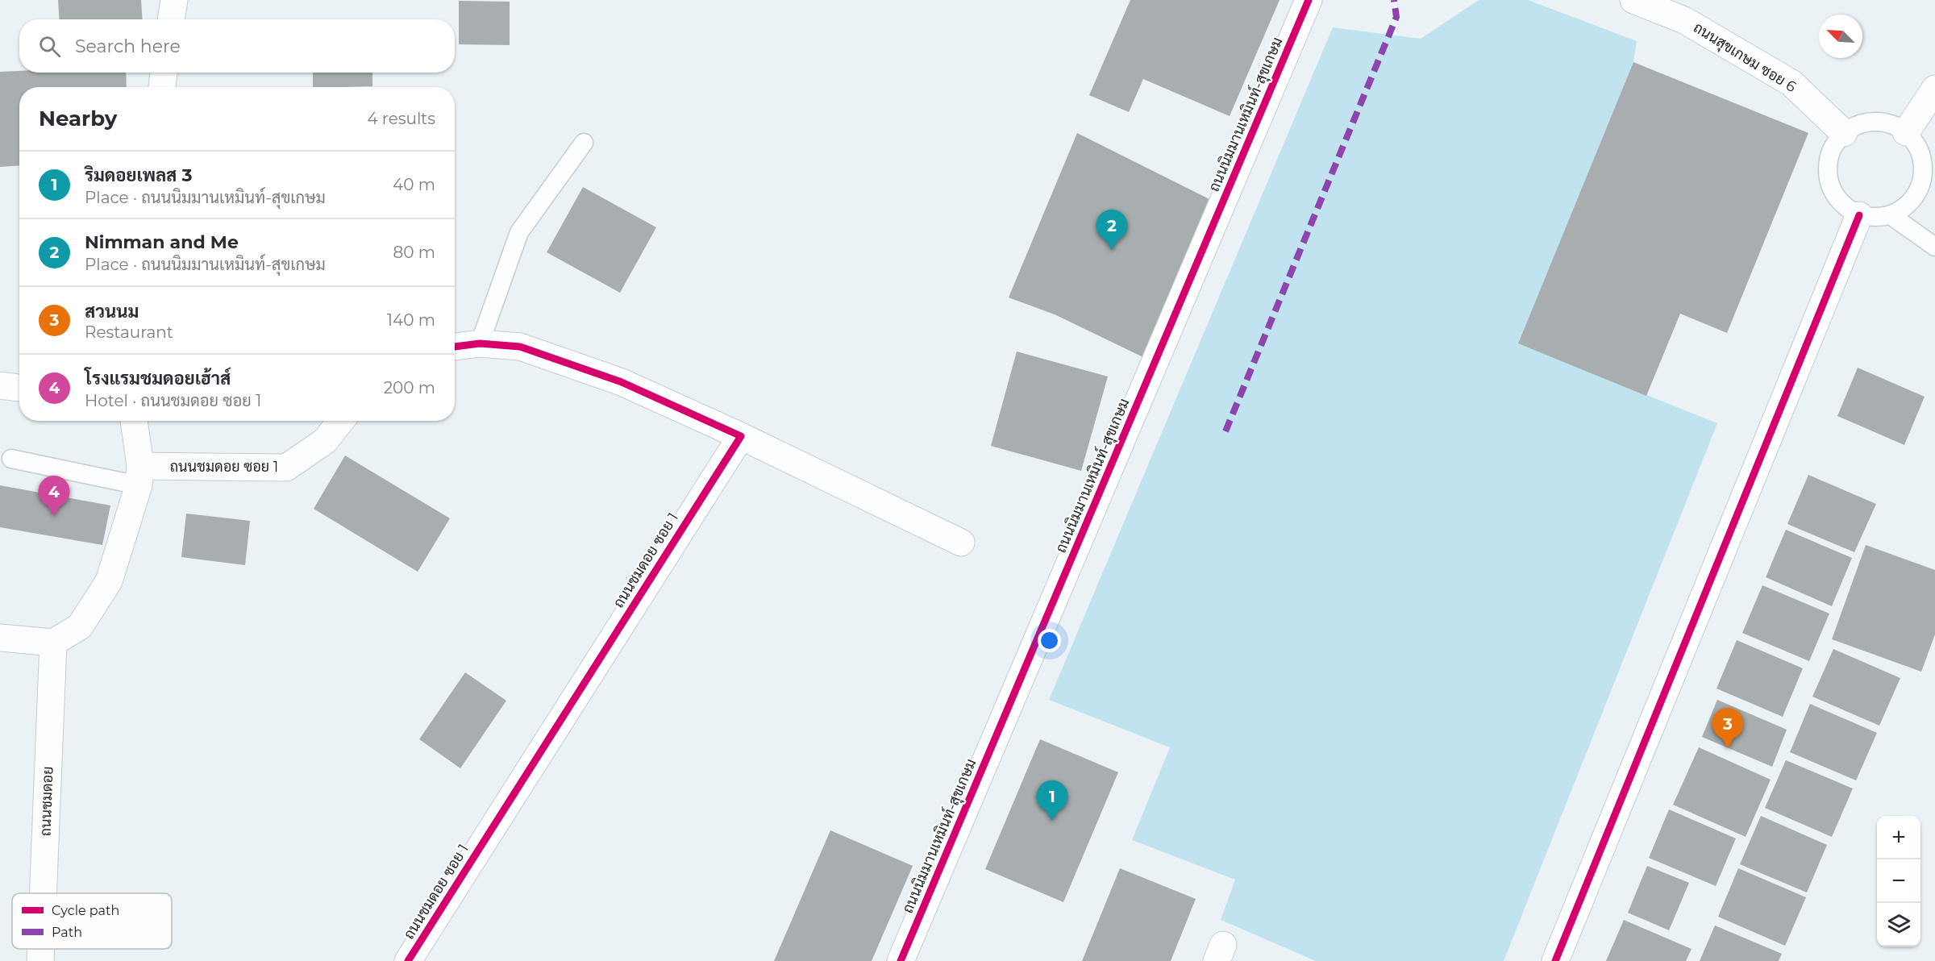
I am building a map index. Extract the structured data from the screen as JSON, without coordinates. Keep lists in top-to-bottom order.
{
  "streets": {
    "street": [
      "ถนนสุขเกษม ซอย 6",
      "ถนนนิมมานเหมินท์-สุขเกษม",
      "ถนนชมดอย ซอย 1",
      "ถนนชมดอย"
    ]
  },
  "legend": ["Cycle path", "Path"],
  "north": "top left",
  "page": {
    "search": "Search here",
    "heading": ["Nearby", "4 results"],
    "list": [
      {
        "mark": "1",
        "name": "ริมดอยเพลส 3",
        "note": "Place · ถนนนิมมานเหมินท์-สุขเกษม",
        "value": "40 m"
      },
      {
        "mark": "2",
        "name": "Nimman and Me",
        "note": "Place · ถนนนิมมานเหมินท์-สุขเกษม",
        "value": "80 m"
      },
      {
        "mark": "3",
        "name": "สวนนม",
        "note": "Restaurant",
        "value": "140 m"
      },
      {
        "mark": "4",
        "name": "โรงแรมชมดอยเฮ้าส์",
        "note": "Hotel · ถนนชมดอย ซอย 1",
        "value": "200 m"
      }
    ],
    "pins": [
      "2",
      "4",
      "3",
      "1"
    ],
    "map_buttons": ["+", "−"]
  }
}
